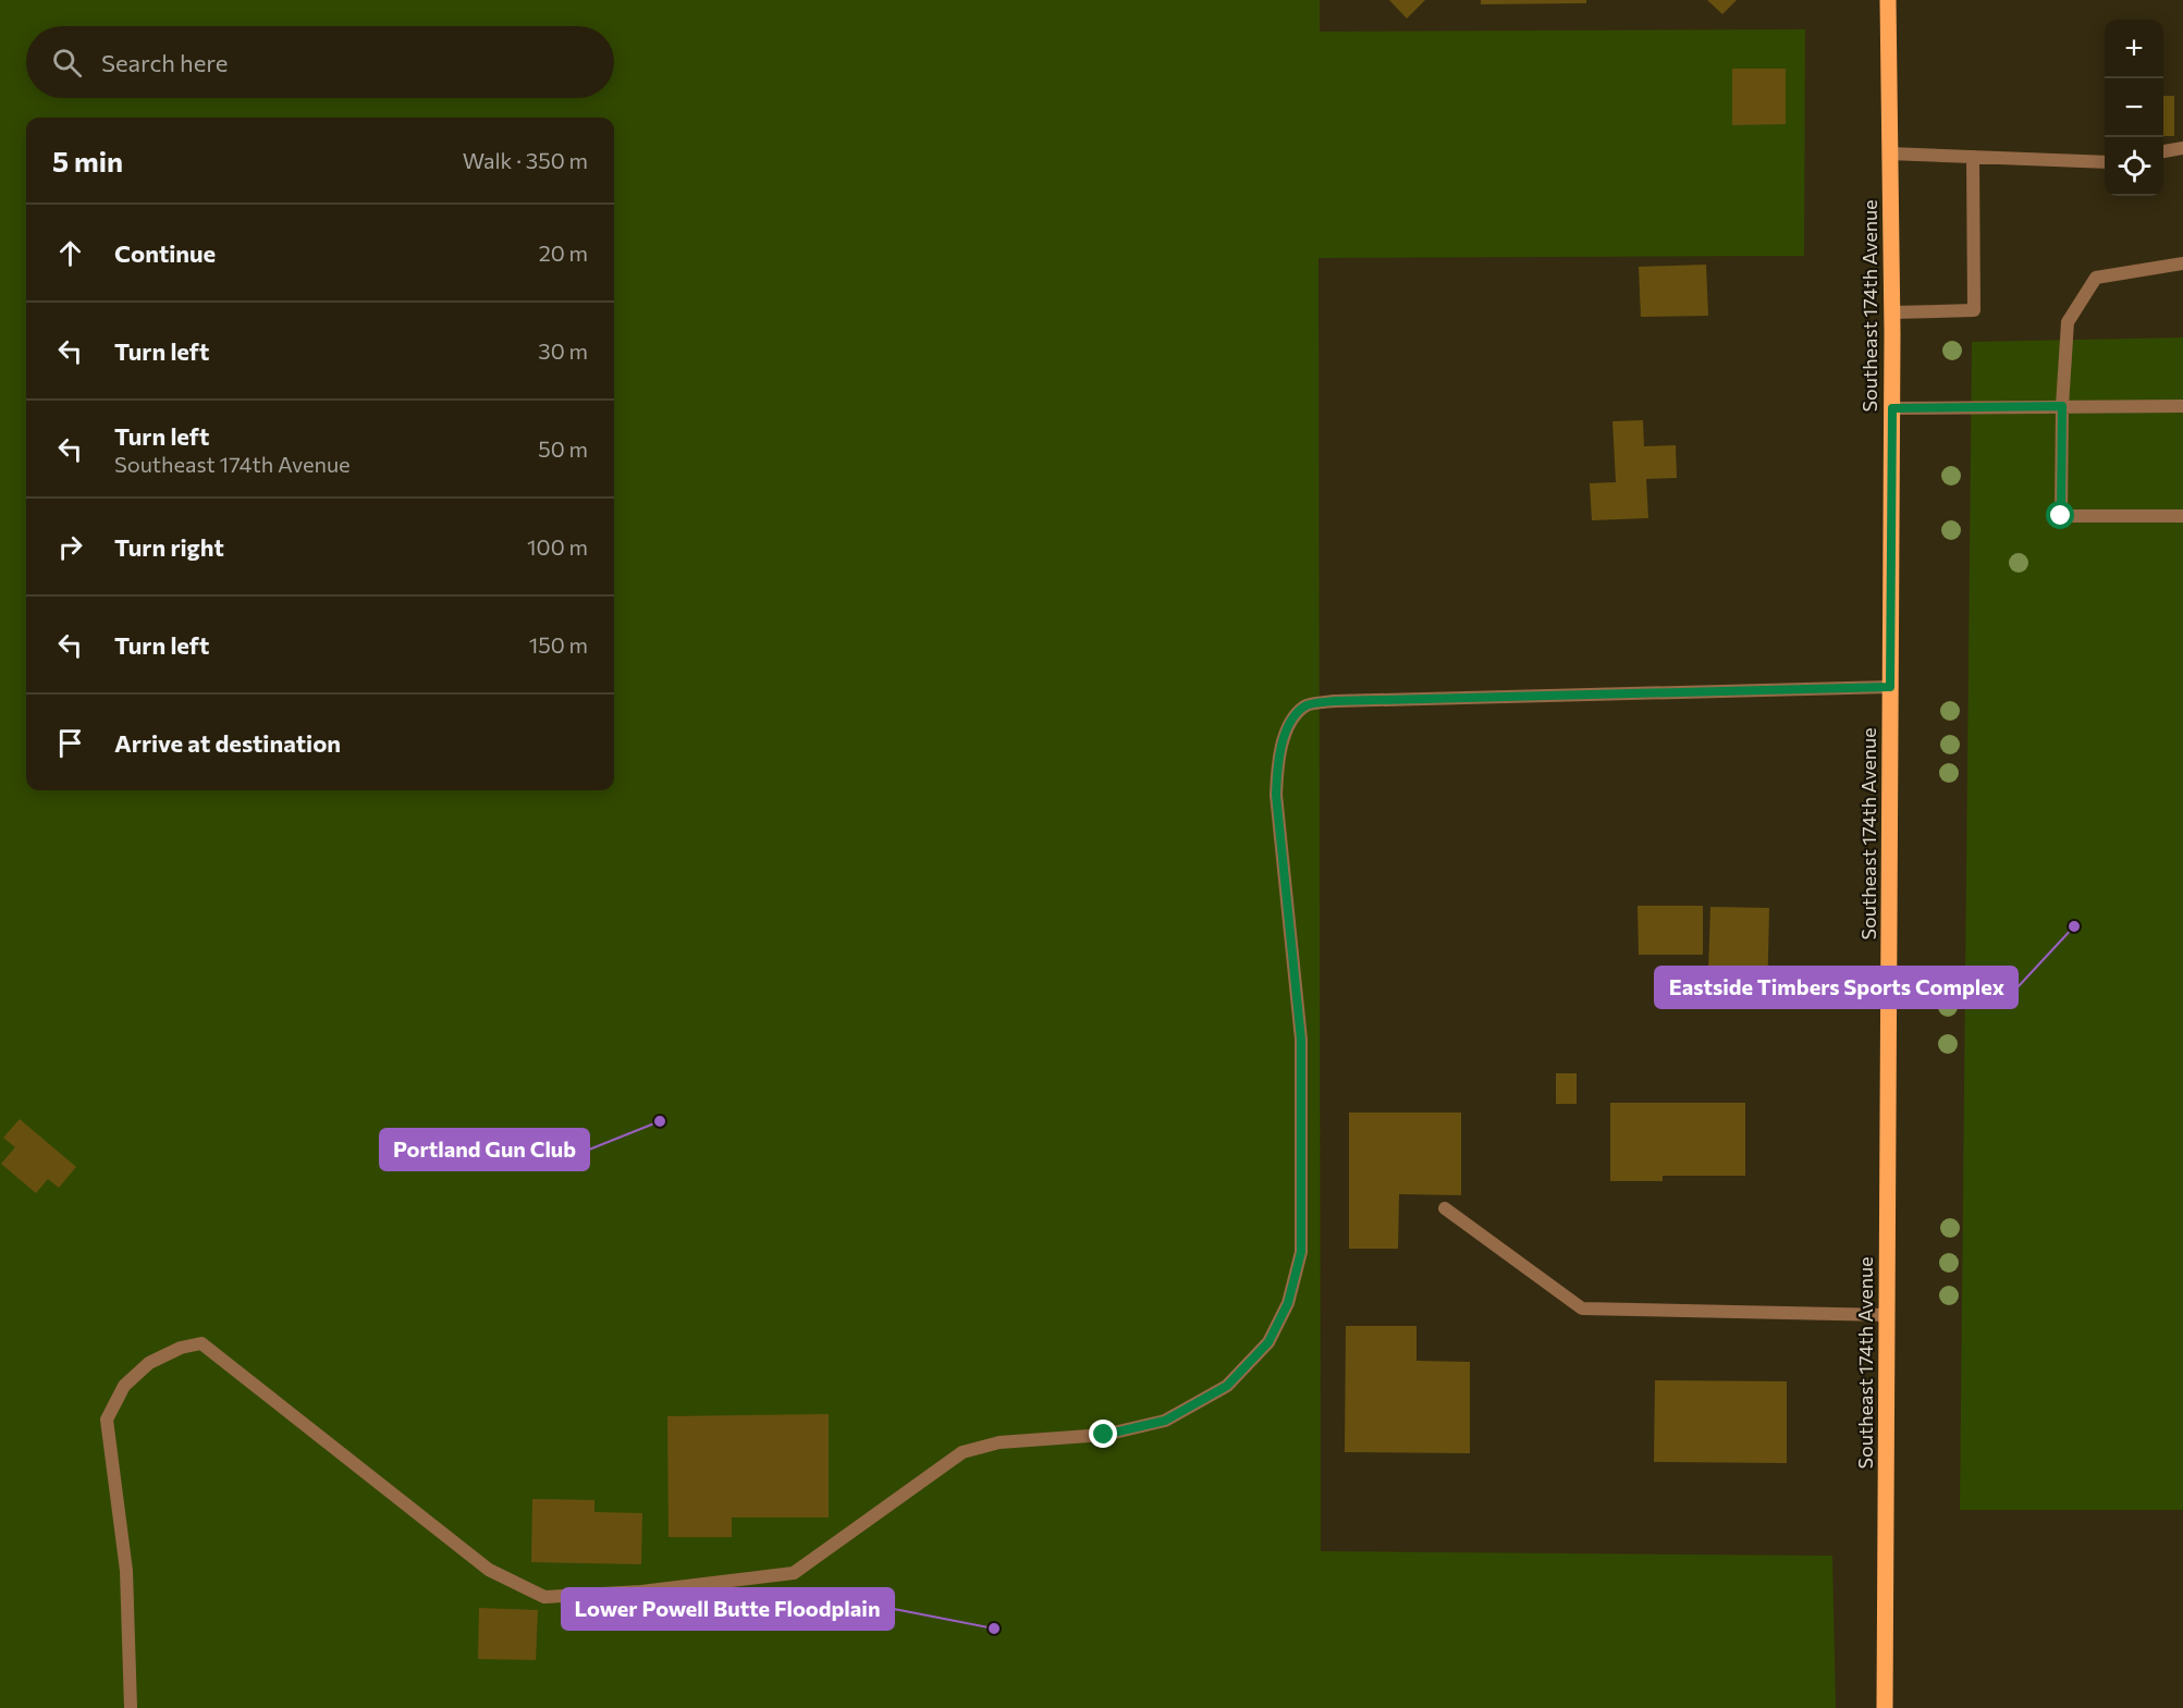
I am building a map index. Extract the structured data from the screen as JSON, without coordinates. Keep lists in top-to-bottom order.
{
  "streets": {
    "main road": ["Southeast 174th Avenue"]
  },
  "places": ["Eastside Timbers Sports Complex", "Portland Gun Club", "Lower Powell Butte Floodplain"],
  "page": {
    "map_buttons": ["+", "−"],
    "search": "Search here",
    "heading": ["5 min", "Walk · 350 m"],
    "list": [
      ["Continue", "20 m"],
      ["Turn left", "30 m"],
      ["Turn left", "Southeast 174th Avenue", "50 m"],
      ["Turn right", "100 m"],
      ["Turn left", "150 m"],
      "Arrive at destination"
    ]
  }
}
